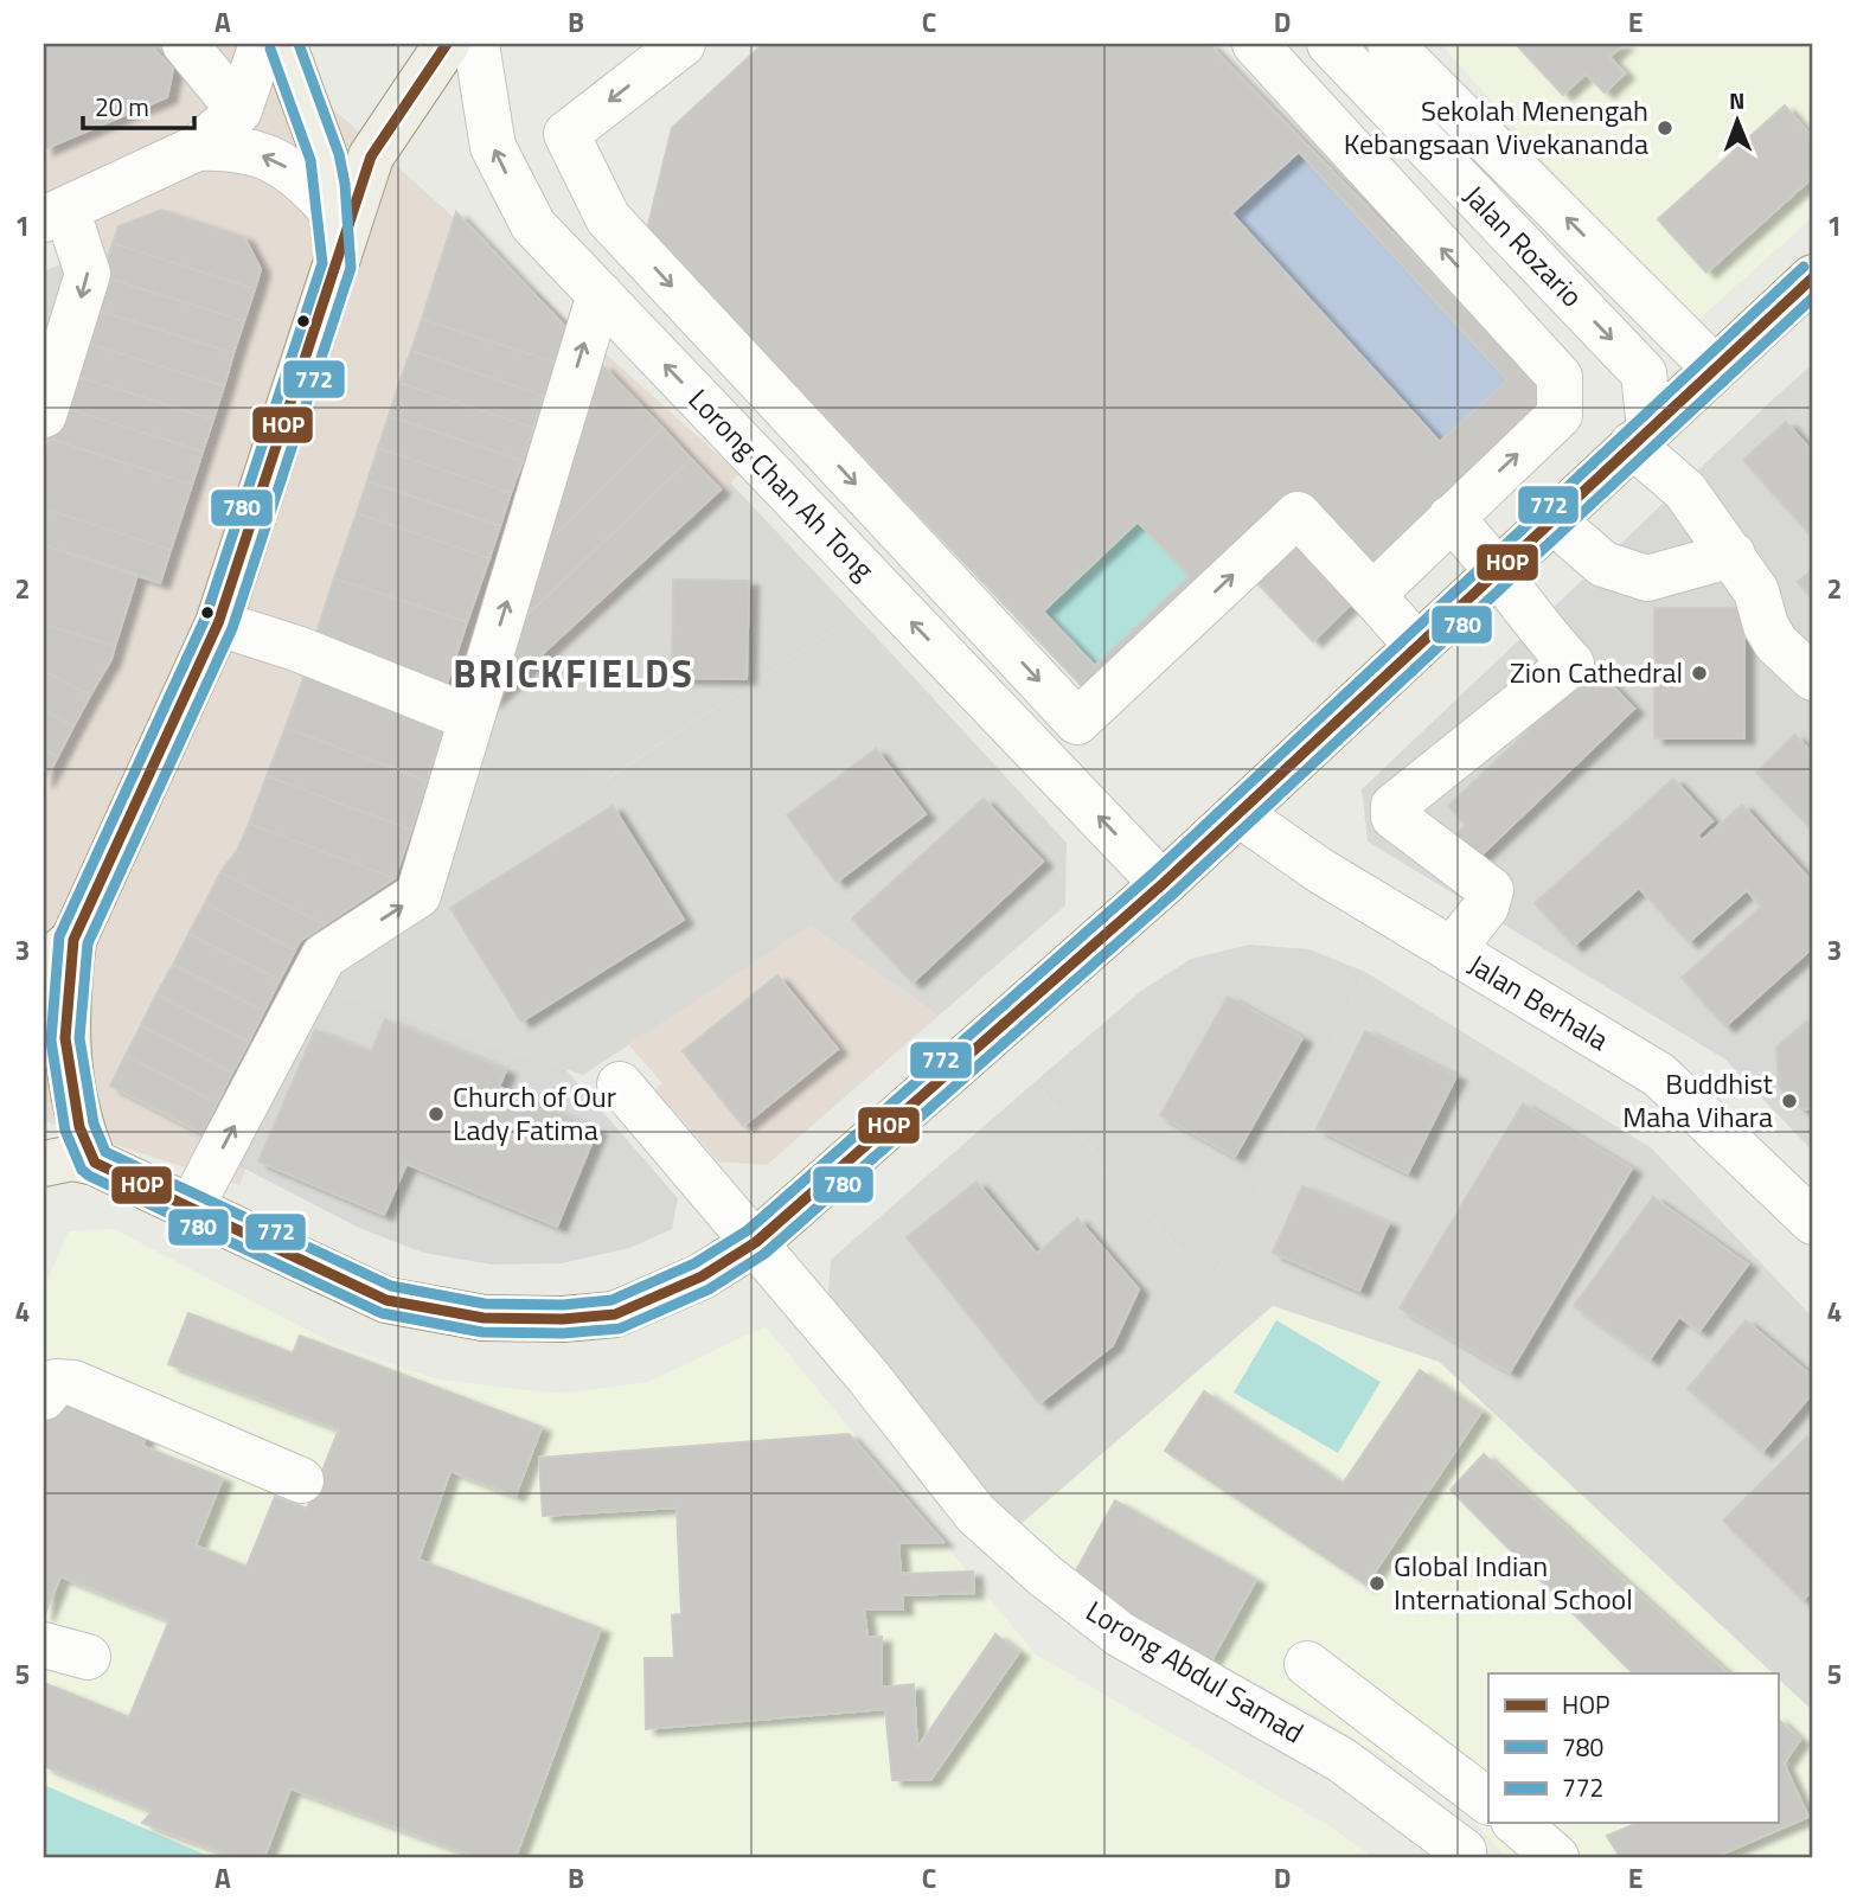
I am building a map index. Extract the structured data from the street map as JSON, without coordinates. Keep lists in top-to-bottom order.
{
  "streets": {
    "street": [
      "Jalan Rozario",
      "Lorong Chan Ah Tong",
      "Jalan Berhala",
      "Lorong Abdul Samad"
    ]
  },
  "districts": ["BRICKFIELDS"],
  "places": [
    "Sekolah Menengah Kebangsaan Vivekananda",
    "Zion Cathedral",
    "Buddhist Maha Vihara",
    "Church of Our Lady Fatima",
    "Global Indian International School"
  ],
  "lines": ["transit line HOP", "transit line 772", "transit line 780"],
  "legend": ["HOP", "780", "772"],
  "scale_bar": "20 m",
  "north": "top",
  "grid": {
    "columns": [
      "A",
      "B",
      "C",
      "D",
      "E"
    ],
    "rows": [
      "1",
      "2",
      "3",
      "4",
      "5"
    ]
  }
}
